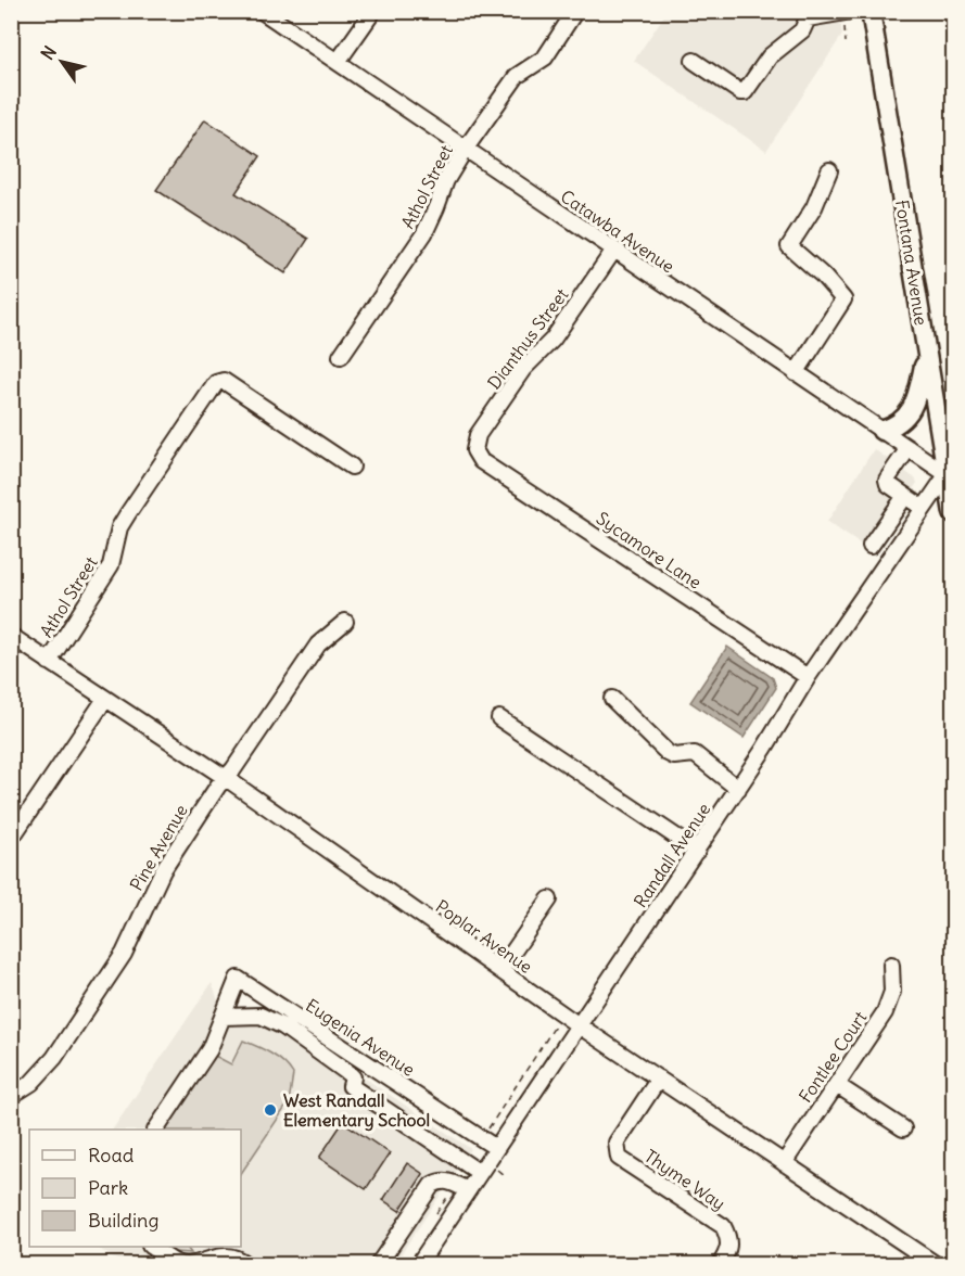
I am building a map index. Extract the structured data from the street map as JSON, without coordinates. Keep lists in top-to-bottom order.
{
  "streets": {
    "main road": ["Fontana Avenue"],
    "street": [
      "Athol Street",
      "Catawba Avenue",
      "Dianthus Street",
      "Sycamore Lane",
      "Pine Avenue",
      "Randall Avenue",
      "Poplar Avenue",
      "Eugenia Avenue",
      "Fontlee Court",
      "Thyme Way"
    ]
  },
  "crossings": [
    ["Athol Street", "Catawba Avenue"],
    ["Athol Street", "Poplar Avenue"],
    ["Catawba Avenue", "Fontana Avenue"],
    ["Catawba Avenue", "Dianthus Street"],
    ["Catawba Avenue", "Randall Avenue"],
    ["Fontana Avenue", "Randall Avenue"],
    ["Dianthus Street", "Sycamore Lane"],
    ["Sycamore Lane", "Randall Avenue"],
    ["Pine Avenue", "Poplar Avenue"],
    ["Randall Avenue", "Poplar Avenue"],
    ["Randall Avenue", "Eugenia Avenue"],
    ["Poplar Avenue", "Fontlee Court"],
    ["Poplar Avenue", "Thyme Way"]
  ],
  "places": ["West Randall Elementary School"],
  "legend": ["Road", "Park", "Building"],
  "north": "top left"
}
